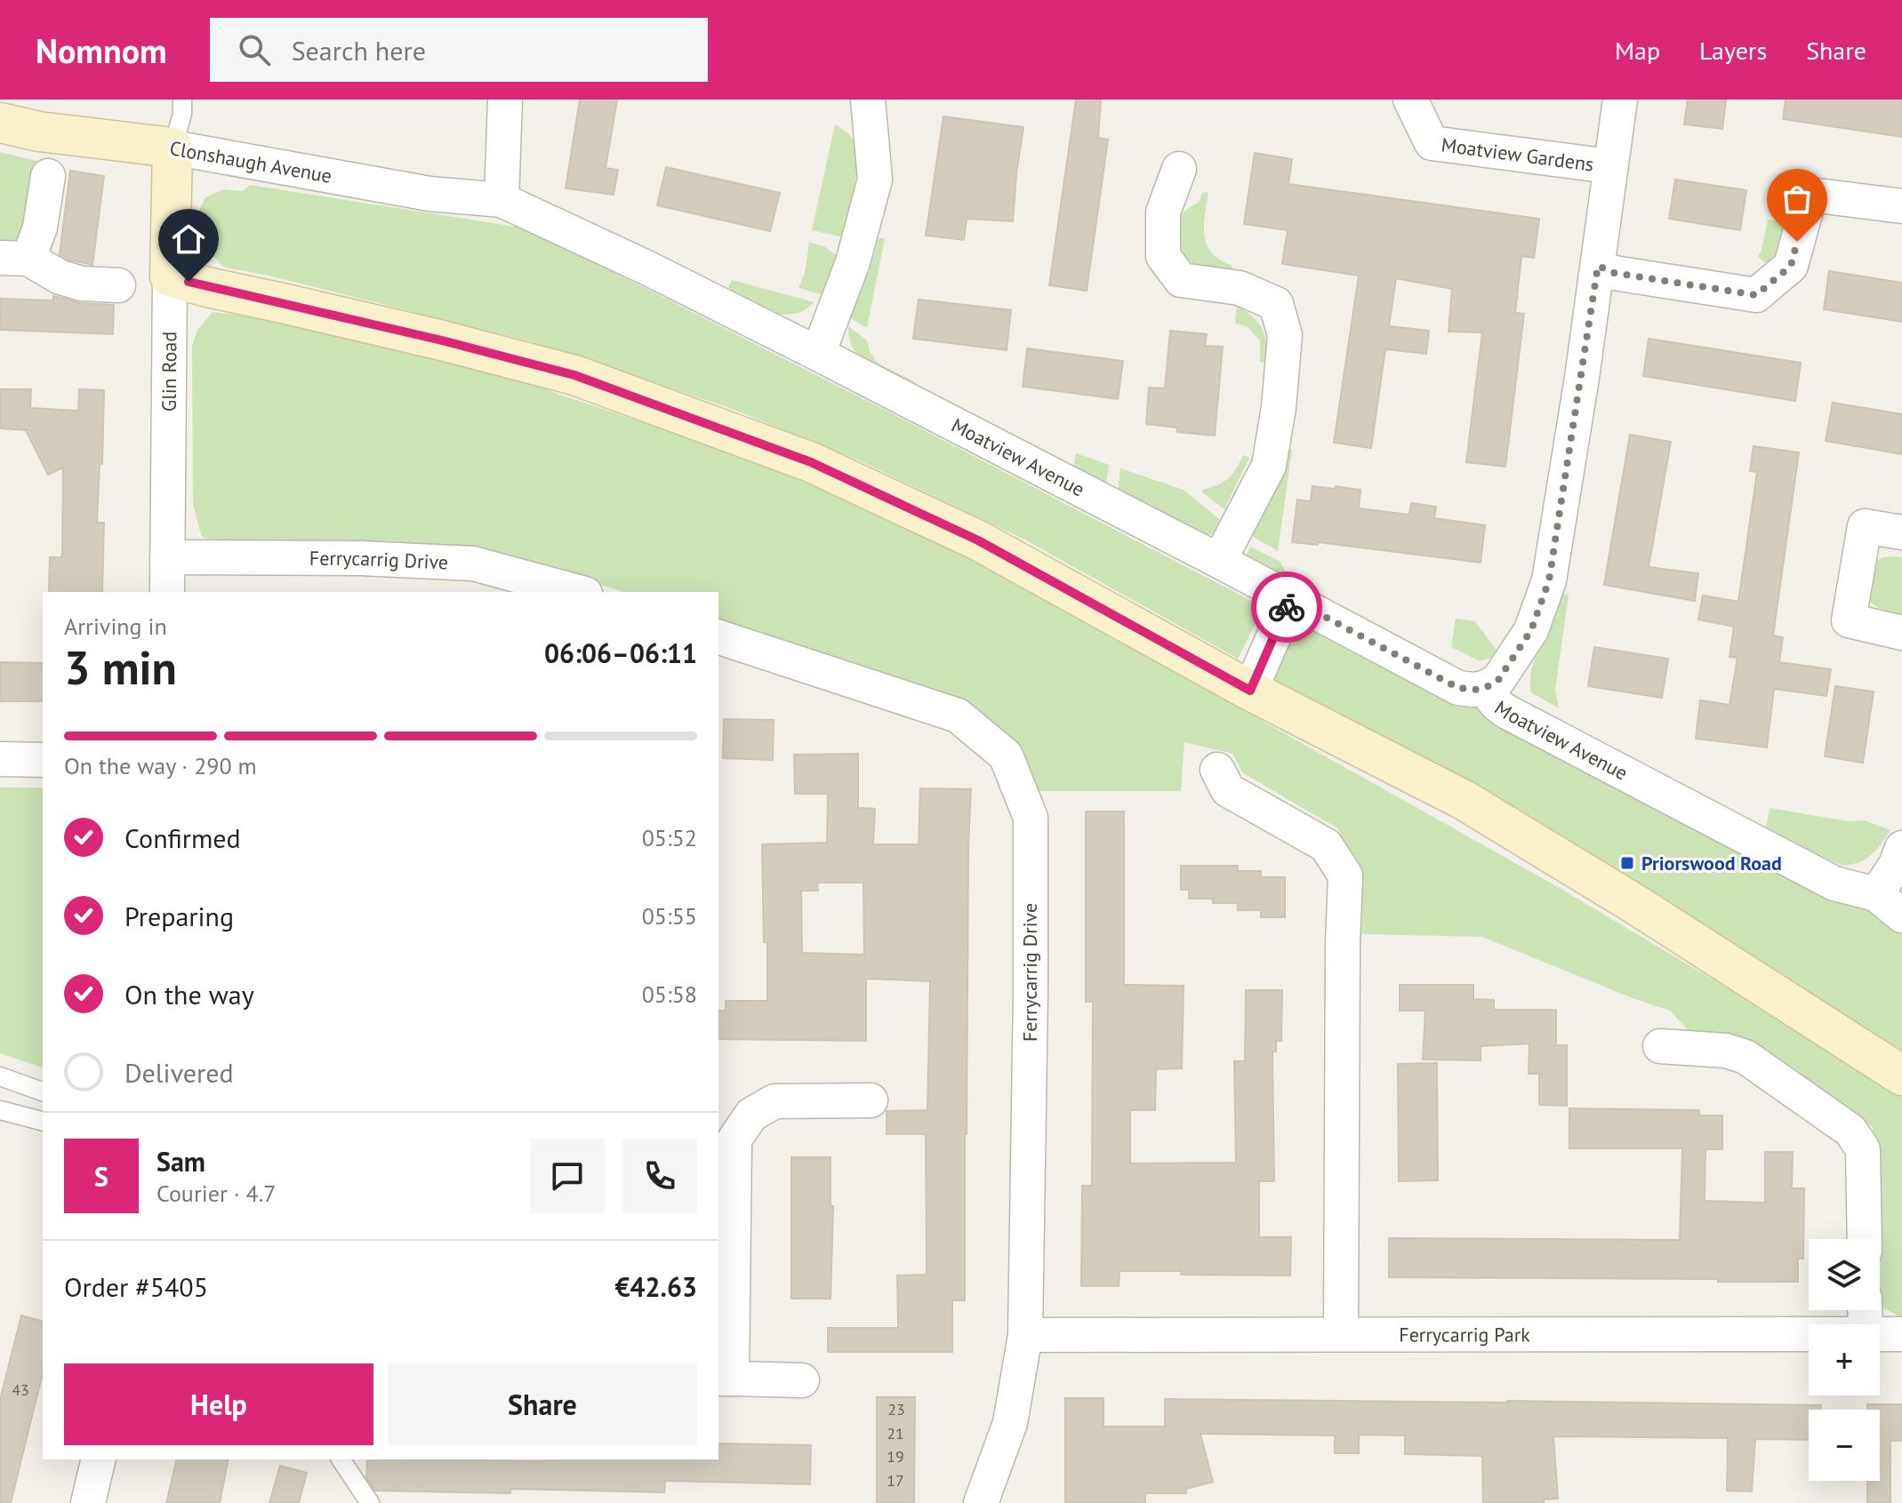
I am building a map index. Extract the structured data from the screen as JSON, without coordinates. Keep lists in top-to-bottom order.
{
  "streets": {
    "street": [
      "Moatview Gardens",
      "Clonshaugh Avenue",
      "Glin Road",
      "Moatview Avenue",
      "Ferrycarrig Drive",
      "Ferrycarrig Park"
    ]
  },
  "crossings": [
    ["Moatview Gardens", "Moatview Avenue"],
    ["Clonshaugh Avenue", "Glin Road"],
    ["Clonshaugh Avenue", "Moatview Avenue"],
    ["Glin Road", "Ferrycarrig Drive"],
    ["Ferrycarrig Drive", "Ferrycarrig Park"]
  ],
  "places": {
    "transit": ["Priorswood Road"]
  },
  "house_numbers": [
    "43",
    "23",
    "21",
    "19",
    "17"
  ],
  "page": {
    "header": "Nomnom",
    "search": "Search here",
    "nav": ["Map", "Layers", "Share"],
    "heading": ["3 min", "Arriving in", "06:06–06:11"],
    "panel": [
      "Sam",
      "Courier · 4.7",
      "Order #5405",
      "€42.63"
    ],
    "bar": "On the way · 290 m",
    "list": [
      ["Confirmed", "05:52"],
      ["Preparing", "05:55"],
      ["On the way", "05:58"],
      "Delivered"
    ],
    "round": "S",
    "map_buttons": ["+", "−"],
    "buttons": ["Help", "Share"]
  }
}
